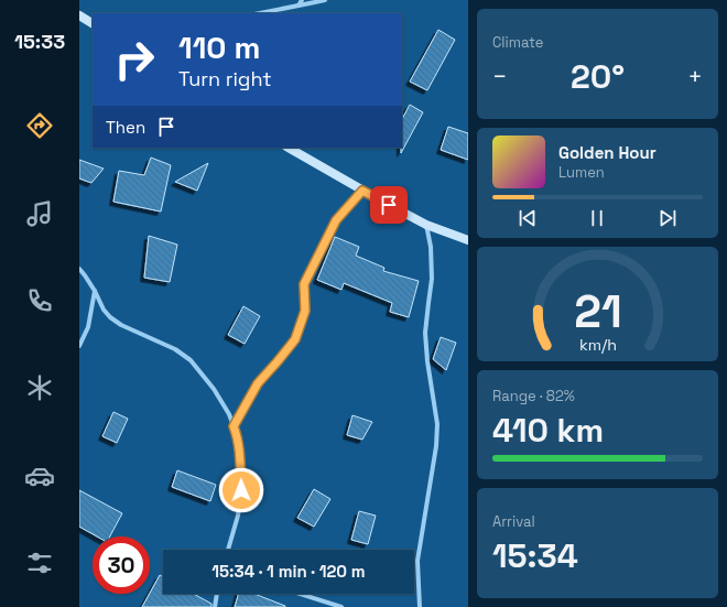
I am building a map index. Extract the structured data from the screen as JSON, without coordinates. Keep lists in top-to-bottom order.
{
  "page": {
    "tabs": "15:33",
    "tile": [
      "Climate",
      ["Range · 82%", "410 km"],
      ["Arrival", "15:34"]
    ],
    "turn": ["110 m", "Turn right"],
    "heat": ["−", "20°", "+"],
    "then": "Then",
    "song": ["Golden Hour", "Lumen"],
    "limit": "30",
    "trip": "15:34 · 1 min · 120 m",
    "gauge": ["21", "km/h"]
  }
}
